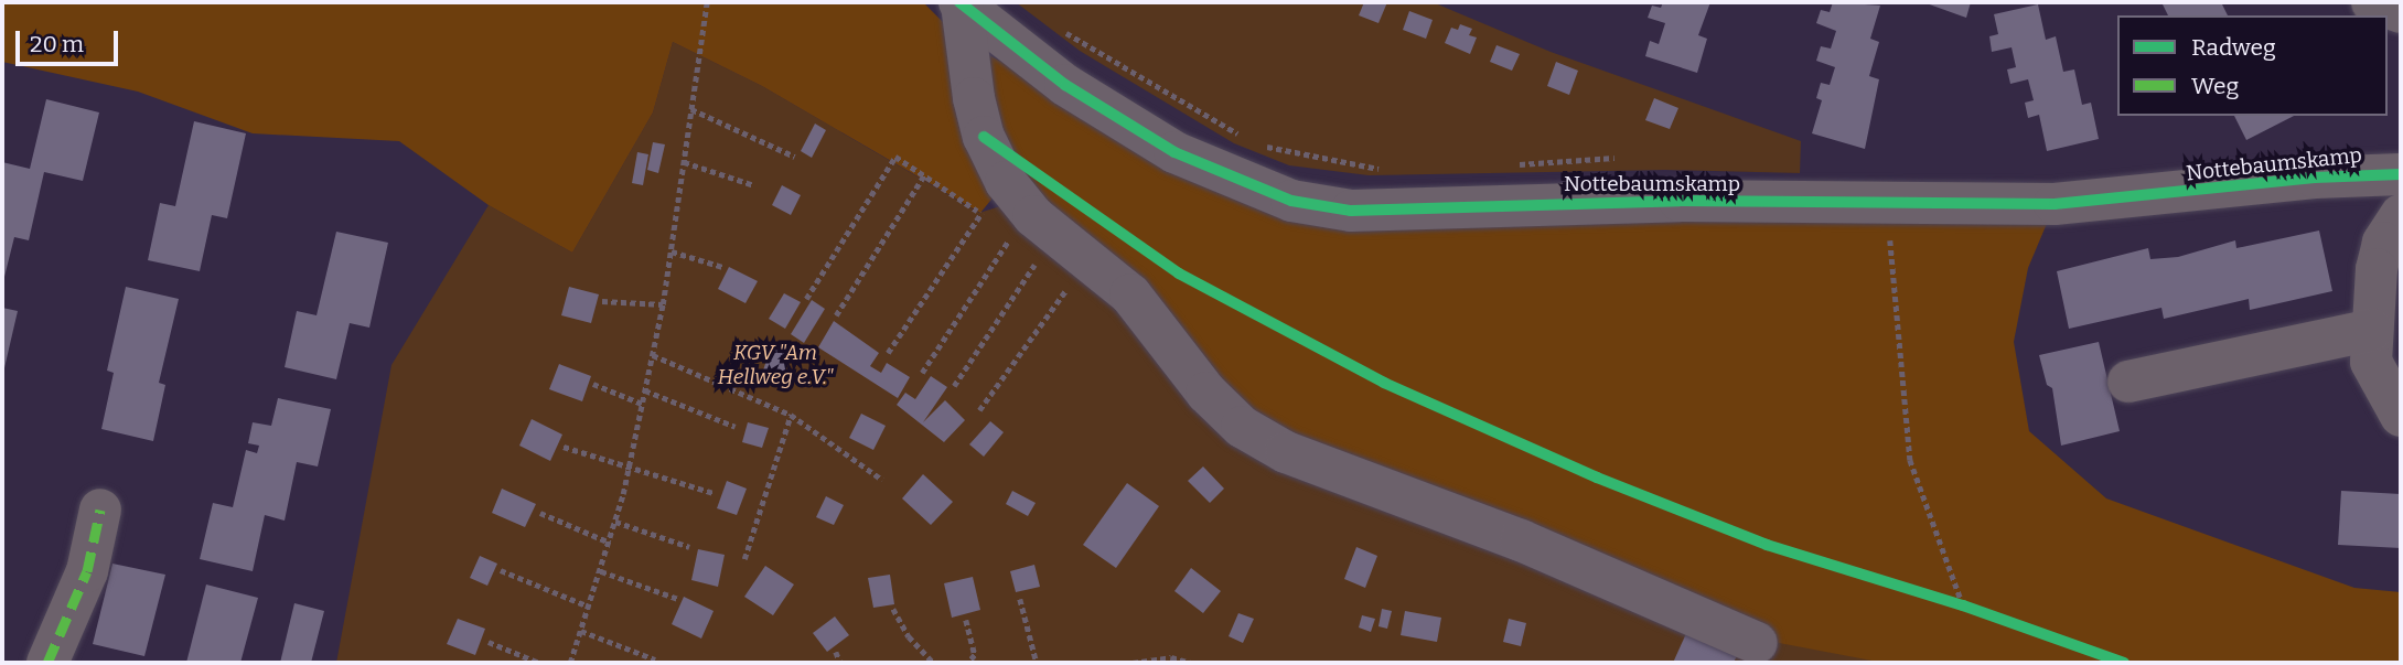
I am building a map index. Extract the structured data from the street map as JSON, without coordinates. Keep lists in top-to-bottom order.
{
  "streets": {
    "street": ["Nottebaumskamp"]
  },
  "parks": ["KGV \"Am Hellweg e.V.\""],
  "legend": ["Radweg", "Weg"],
  "scale_bar": "20 m"
}
